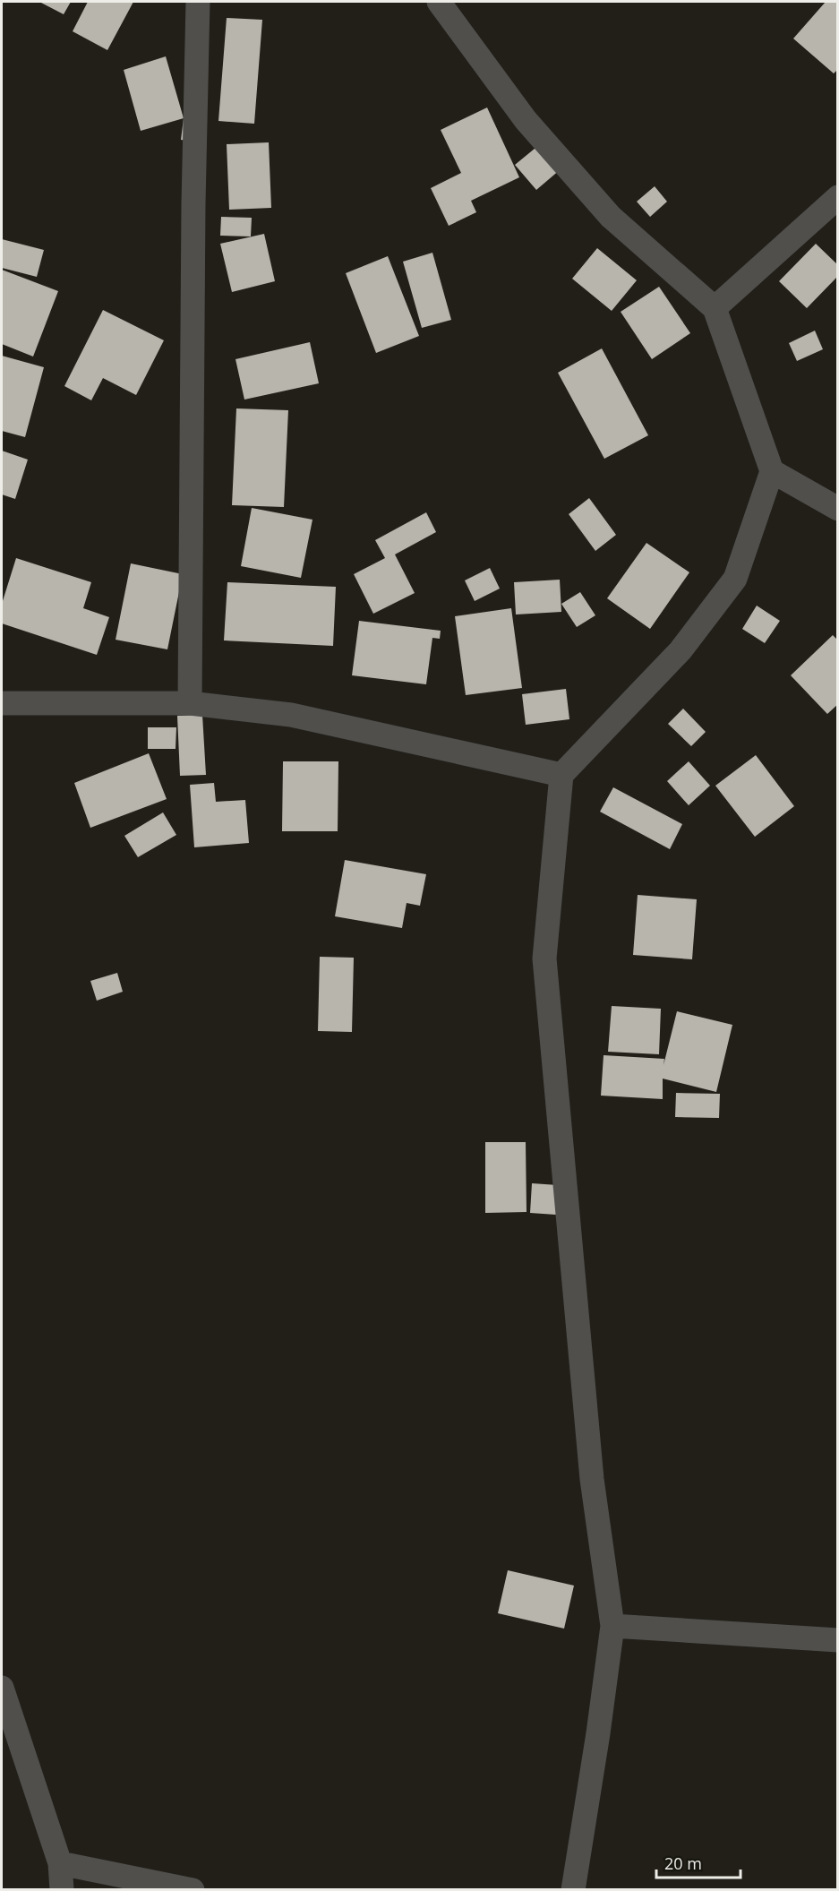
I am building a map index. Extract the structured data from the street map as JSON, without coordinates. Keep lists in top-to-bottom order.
{
  "scale_bar": "20 m"
}
